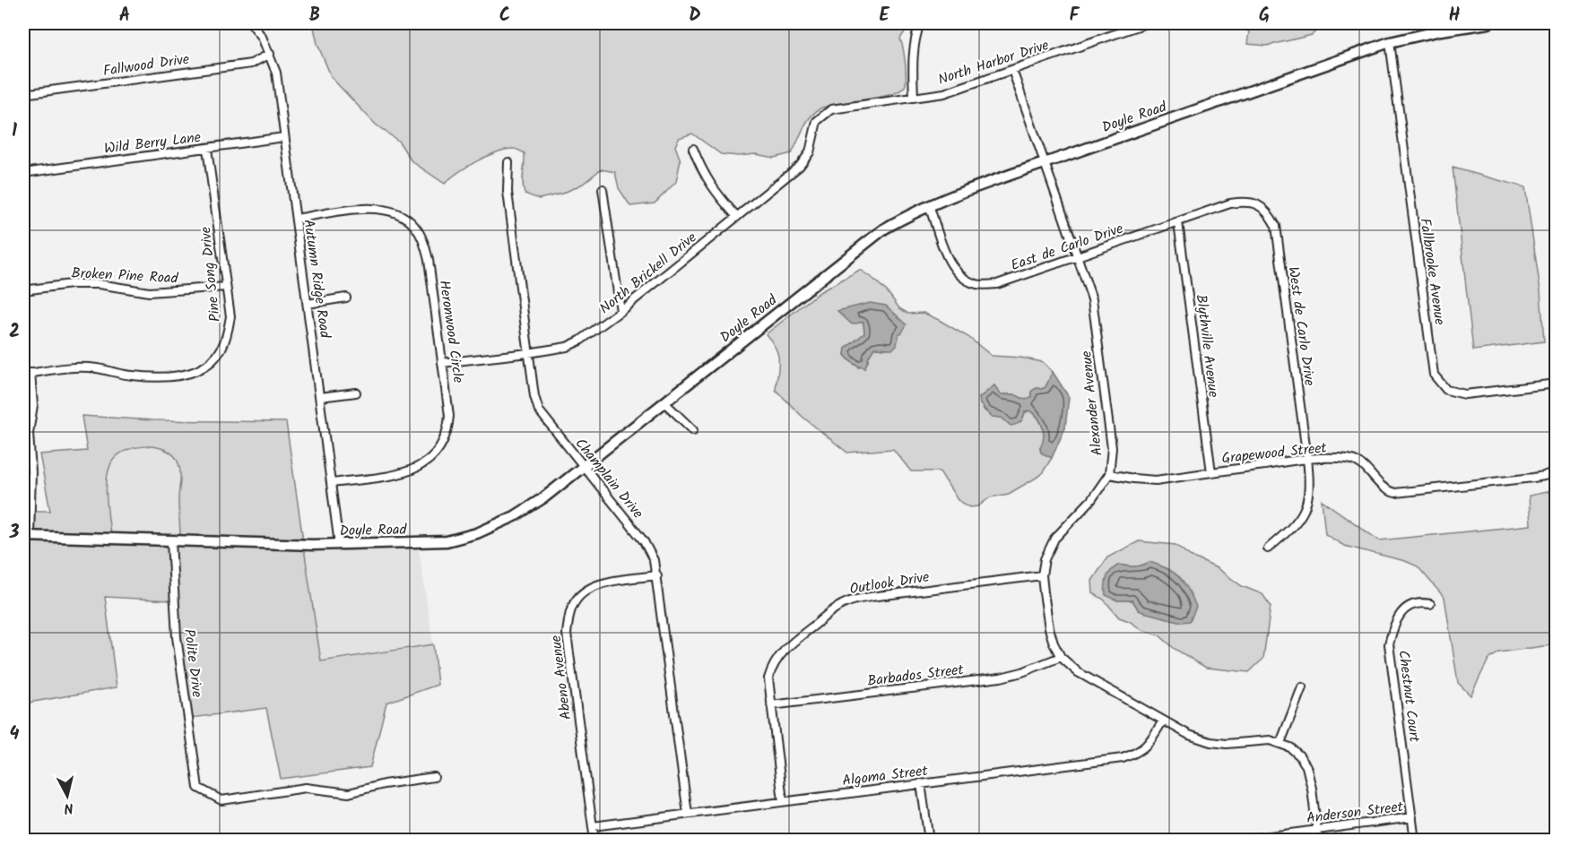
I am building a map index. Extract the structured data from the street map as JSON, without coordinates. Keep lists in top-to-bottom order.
{
  "streets": {
    "main road": ["Doyle Road"],
    "street": [
      "North Harbor Drive",
      "Fallwood Drive",
      "Wild Berry Lane",
      "East de Carlo Drive",
      "Fallbrooke Avenue",
      "North Brickell Drive",
      "Pine Song Drive",
      "Broken Pine Road",
      "Autumn Ridge Road",
      "West de Carlo Drive",
      "Heronwood Circle",
      "Blythville Avenue",
      "Alexander Avenue",
      "Grapewood Street",
      "Champlain Drive",
      "Outlook Drive",
      "Polite Drive",
      "Barbados Street",
      "Abeno Avenue",
      "Chestnut Court",
      "Algoma Street",
      "Anderson Street"
    ]
  },
  "crossings": [
    ["North Harbor Drive", "North Brickell Drive"],
    ["North Harbor Drive", "Alexander Avenue"],
    ["Fallwood Drive", "Autumn Ridge Road"],
    ["Doyle Road", "East de Carlo Drive"],
    ["Doyle Road", "Fallbrooke Avenue"],
    ["Doyle Road", "Autumn Ridge Road"],
    ["Doyle Road", "Alexander Avenue"],
    ["Doyle Road", "Champlain Drive"],
    ["Doyle Road", "Polite Drive"],
    ["Wild Berry Lane", "Pine Song Drive"],
    ["Wild Berry Lane", "Autumn Ridge Road"],
    ["East de Carlo Drive", "West de Carlo Drive"],
    ["East de Carlo Drive", "Blythville Avenue"],
    ["East de Carlo Drive", "Alexander Avenue"],
    ["North Brickell Drive", "Heronwood Circle"],
    ["North Brickell Drive", "Champlain Drive"],
    ["Pine Song Drive", "Broken Pine Road"],
    ["Autumn Ridge Road", "Heronwood Circle"],
    ["West de Carlo Drive", "Grapewood Street"],
    ["Blythville Avenue", "Grapewood Street"],
    ["Alexander Avenue", "Grapewood Street"],
    ["Alexander Avenue", "Outlook Drive"],
    ["Alexander Avenue", "Barbados Street"],
    ["Alexander Avenue", "Algoma Street"],
    ["Champlain Drive", "Abeno Avenue"],
    ["Champlain Drive", "Algoma Street"],
    ["Outlook Drive", "Barbados Street"],
    ["Outlook Drive", "Algoma Street"],
    ["Abeno Avenue", "Algoma Street"],
    ["Chestnut Court", "Anderson Street"]
  ],
  "north": "bottom",
  "grid": {
    "columns": [
      "A",
      "B",
      "C",
      "D",
      "E",
      "F",
      "G",
      "H"
    ],
    "rows": [
      "1",
      "2",
      "3",
      "4"
    ]
  }
}
